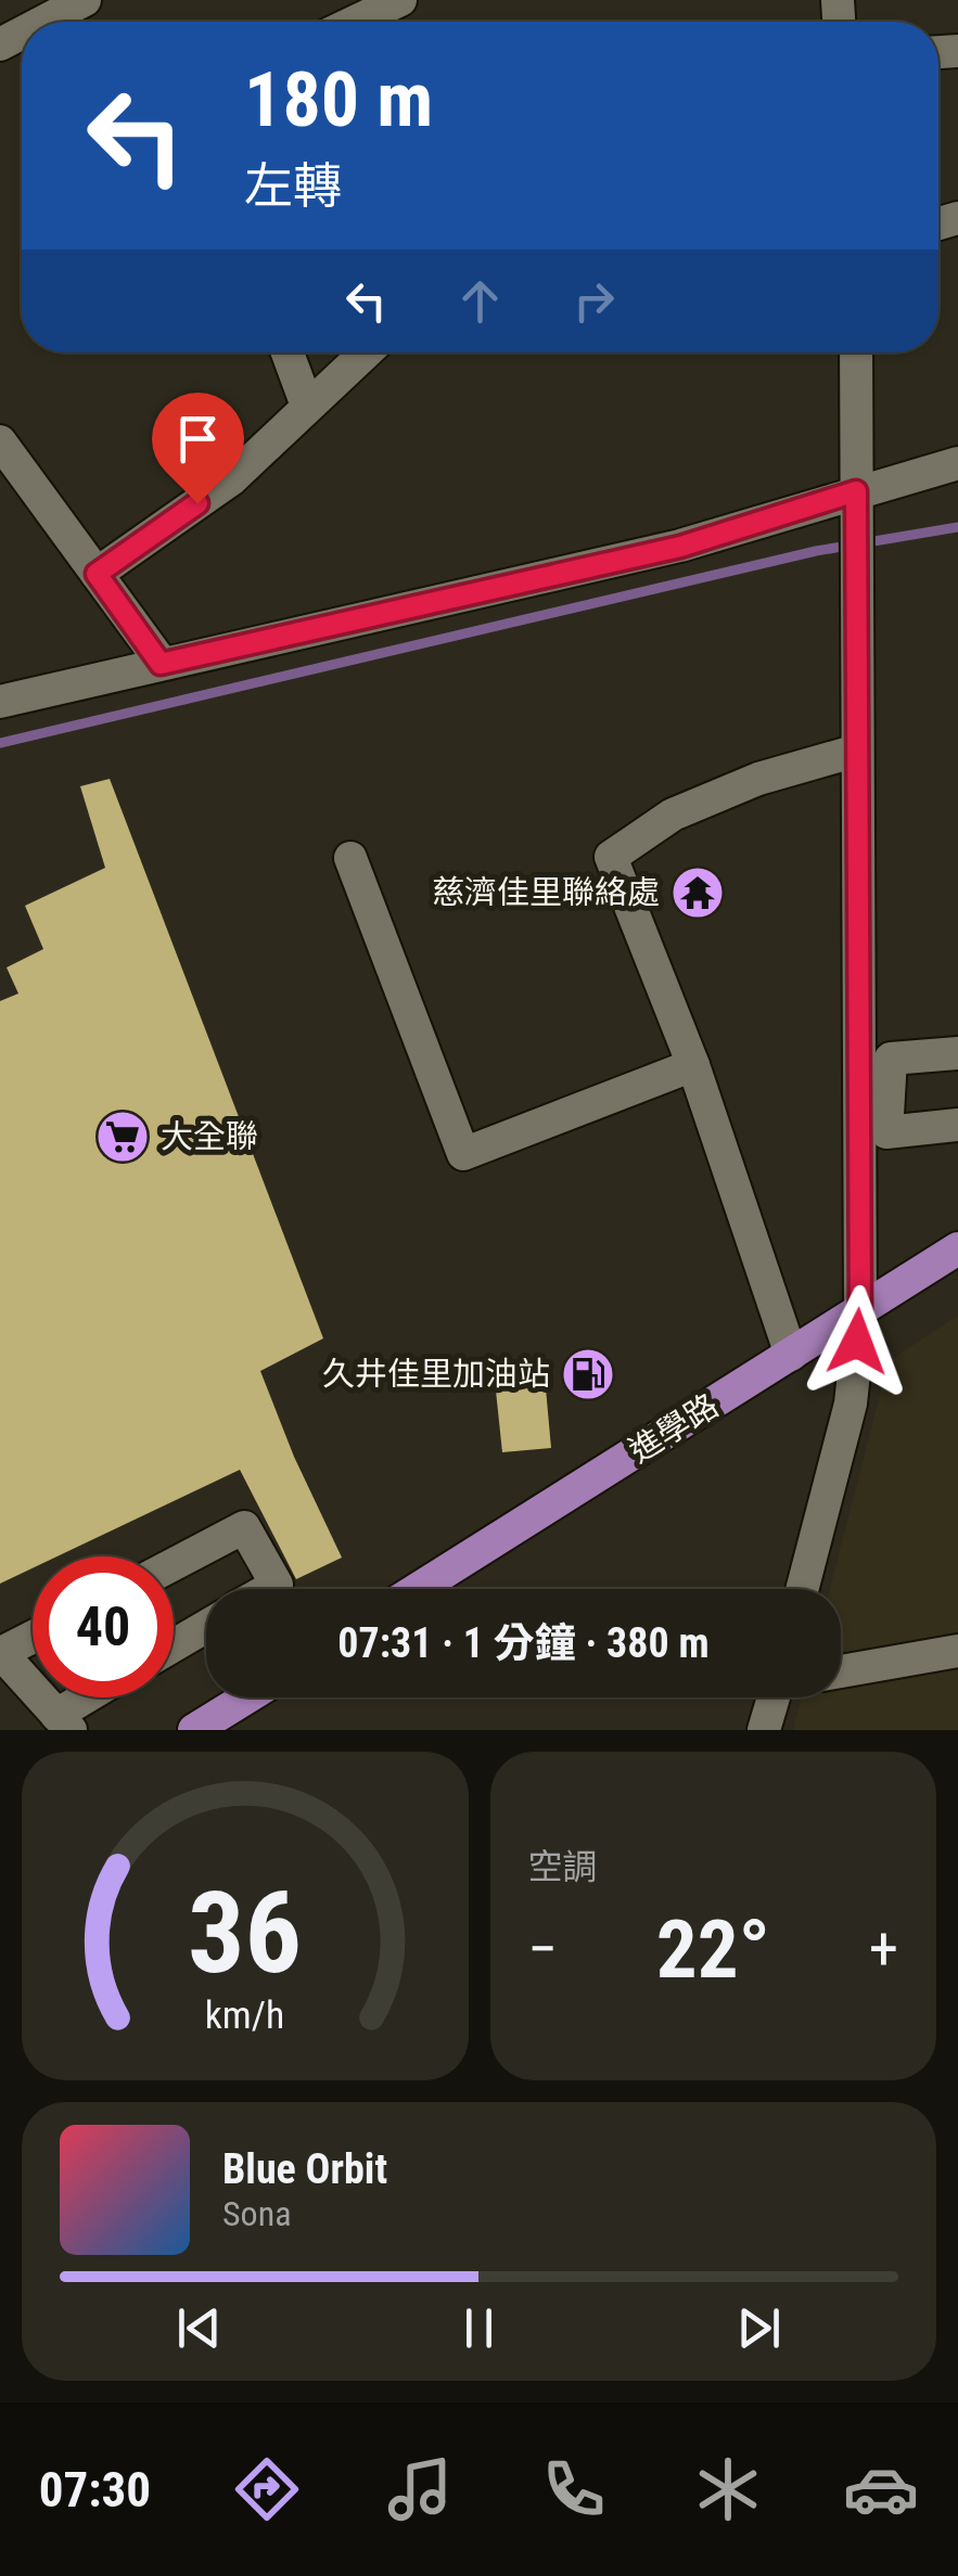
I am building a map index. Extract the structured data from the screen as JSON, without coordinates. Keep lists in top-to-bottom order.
{
  "streets": {
    "main road": ["進學路"]
  },
  "places": {
    "temple": ["慈濟佳里聯絡處"],
    "supermarket": ["大全聯"],
    "fuel station": ["久井佳里加油站"]
  },
  "page": {
    "turn": ["180 m", "左轉"],
    "limit": "40",
    "trip": "07:31 · 1 分鐘 · 380 m",
    "tile": "空調",
    "heat": ["−", "22°", "+"],
    "song": ["Blue Orbit", "Sona"],
    "tabs": "07:30",
    "gauge": ["36", "km/h"]
  }
}
